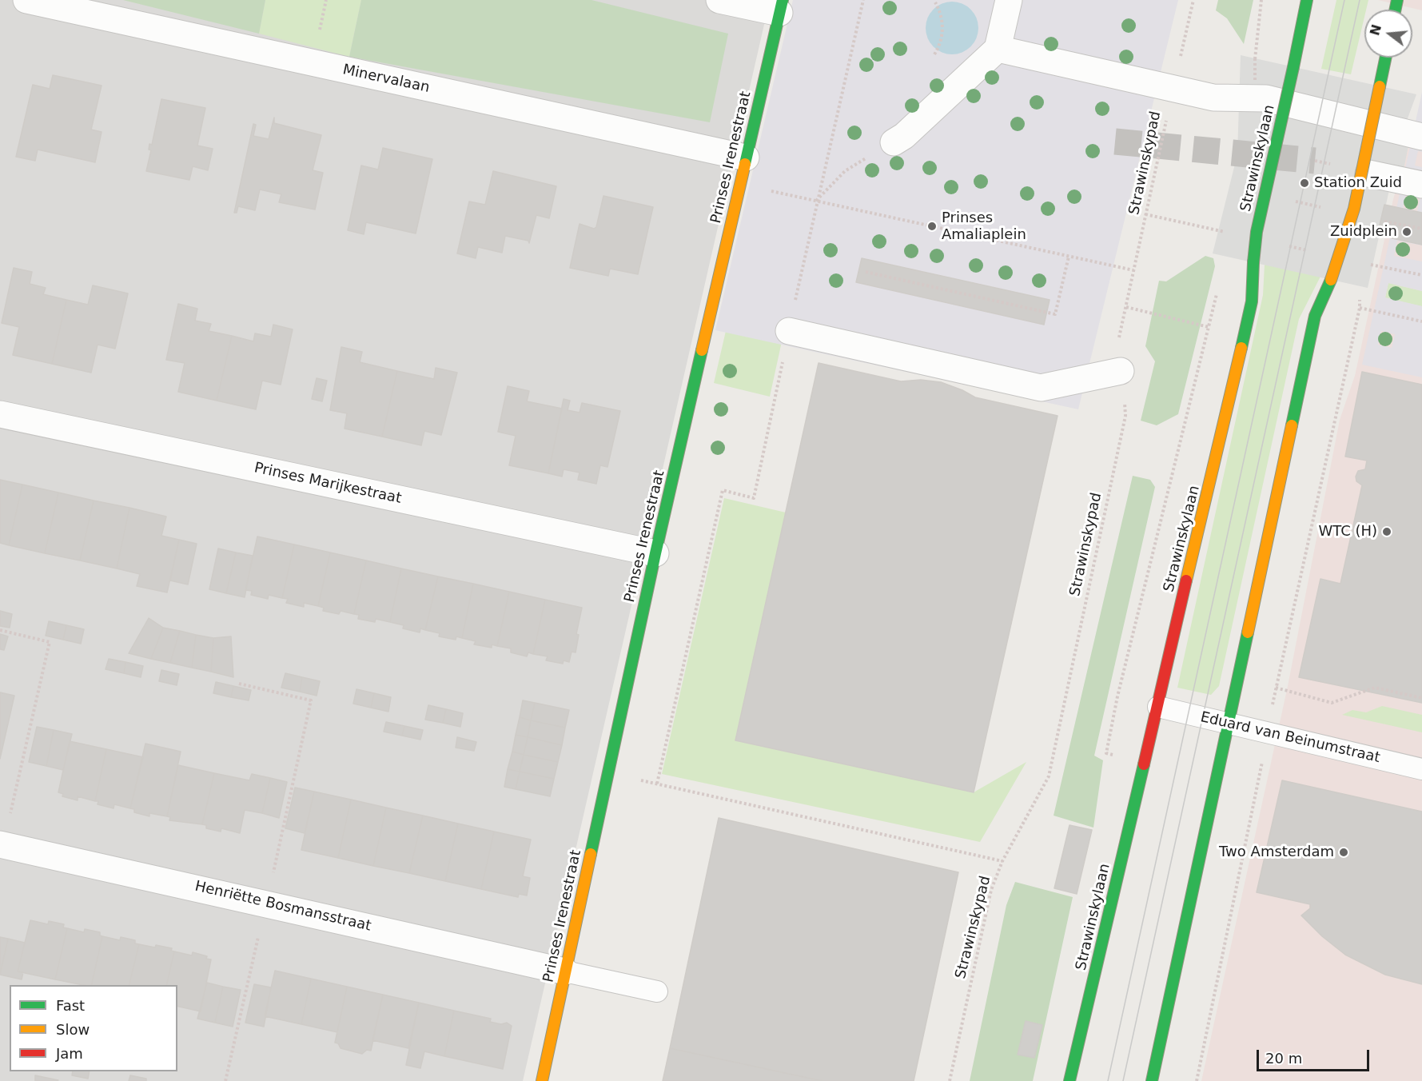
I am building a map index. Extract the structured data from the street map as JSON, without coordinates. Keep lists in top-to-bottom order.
{
  "streets": {
    "street": [
      "Minervalaan",
      "Prinses Irenestraat",
      "Strawinskylaan",
      "Prinses Marijkestraat",
      "Henriëtte Bosmansstraat"
    ],
    "lane": ["Eduard van Beinumstraat"],
    "path": ["Strawinskypad"]
  },
  "crossings": [
    ["Minervalaan", "Prinses Irenestraat"],
    ["Prinses Irenestraat", "Prinses Marijkestraat"],
    ["Prinses Irenestraat", "Henriëtte Bosmansstraat"],
    ["Strawinskylaan", "Eduard van Beinumstraat"]
  ],
  "places": [
    "Station Zuid",
    "Prinses Amaliaplein",
    "Zuidplein",
    "WTC (H)",
    "Two Amsterdam"
  ],
  "legend": ["Fast", "Slow", "Jam"],
  "scale_bar": "20 m",
  "north": "left"
}
